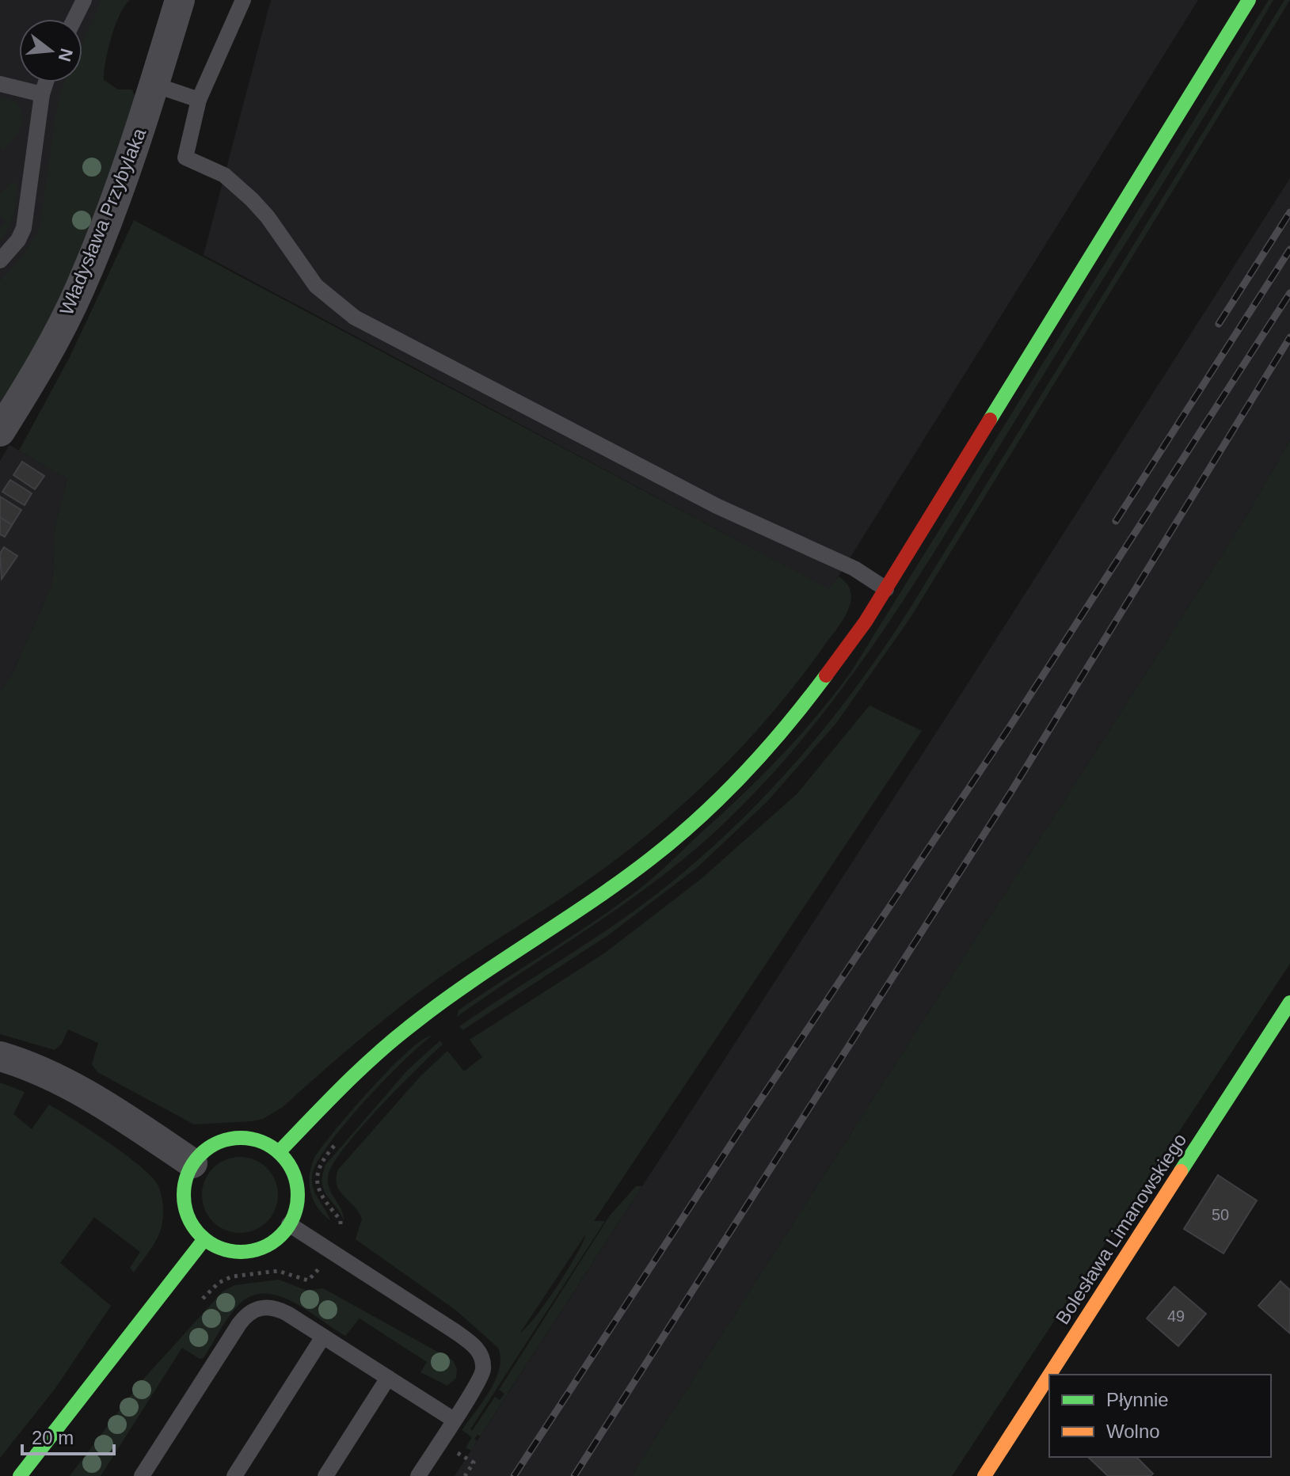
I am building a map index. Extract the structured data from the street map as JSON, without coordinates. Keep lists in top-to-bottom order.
{
  "streets": {
    "street": ["Władysława Przybylaka", "Bolesława Limanowskiego"]
  },
  "house_numbers": ["50", "49"],
  "legend": ["Płynnie", "Wolno"],
  "scale_bar": "20 m",
  "north": "right"
}
